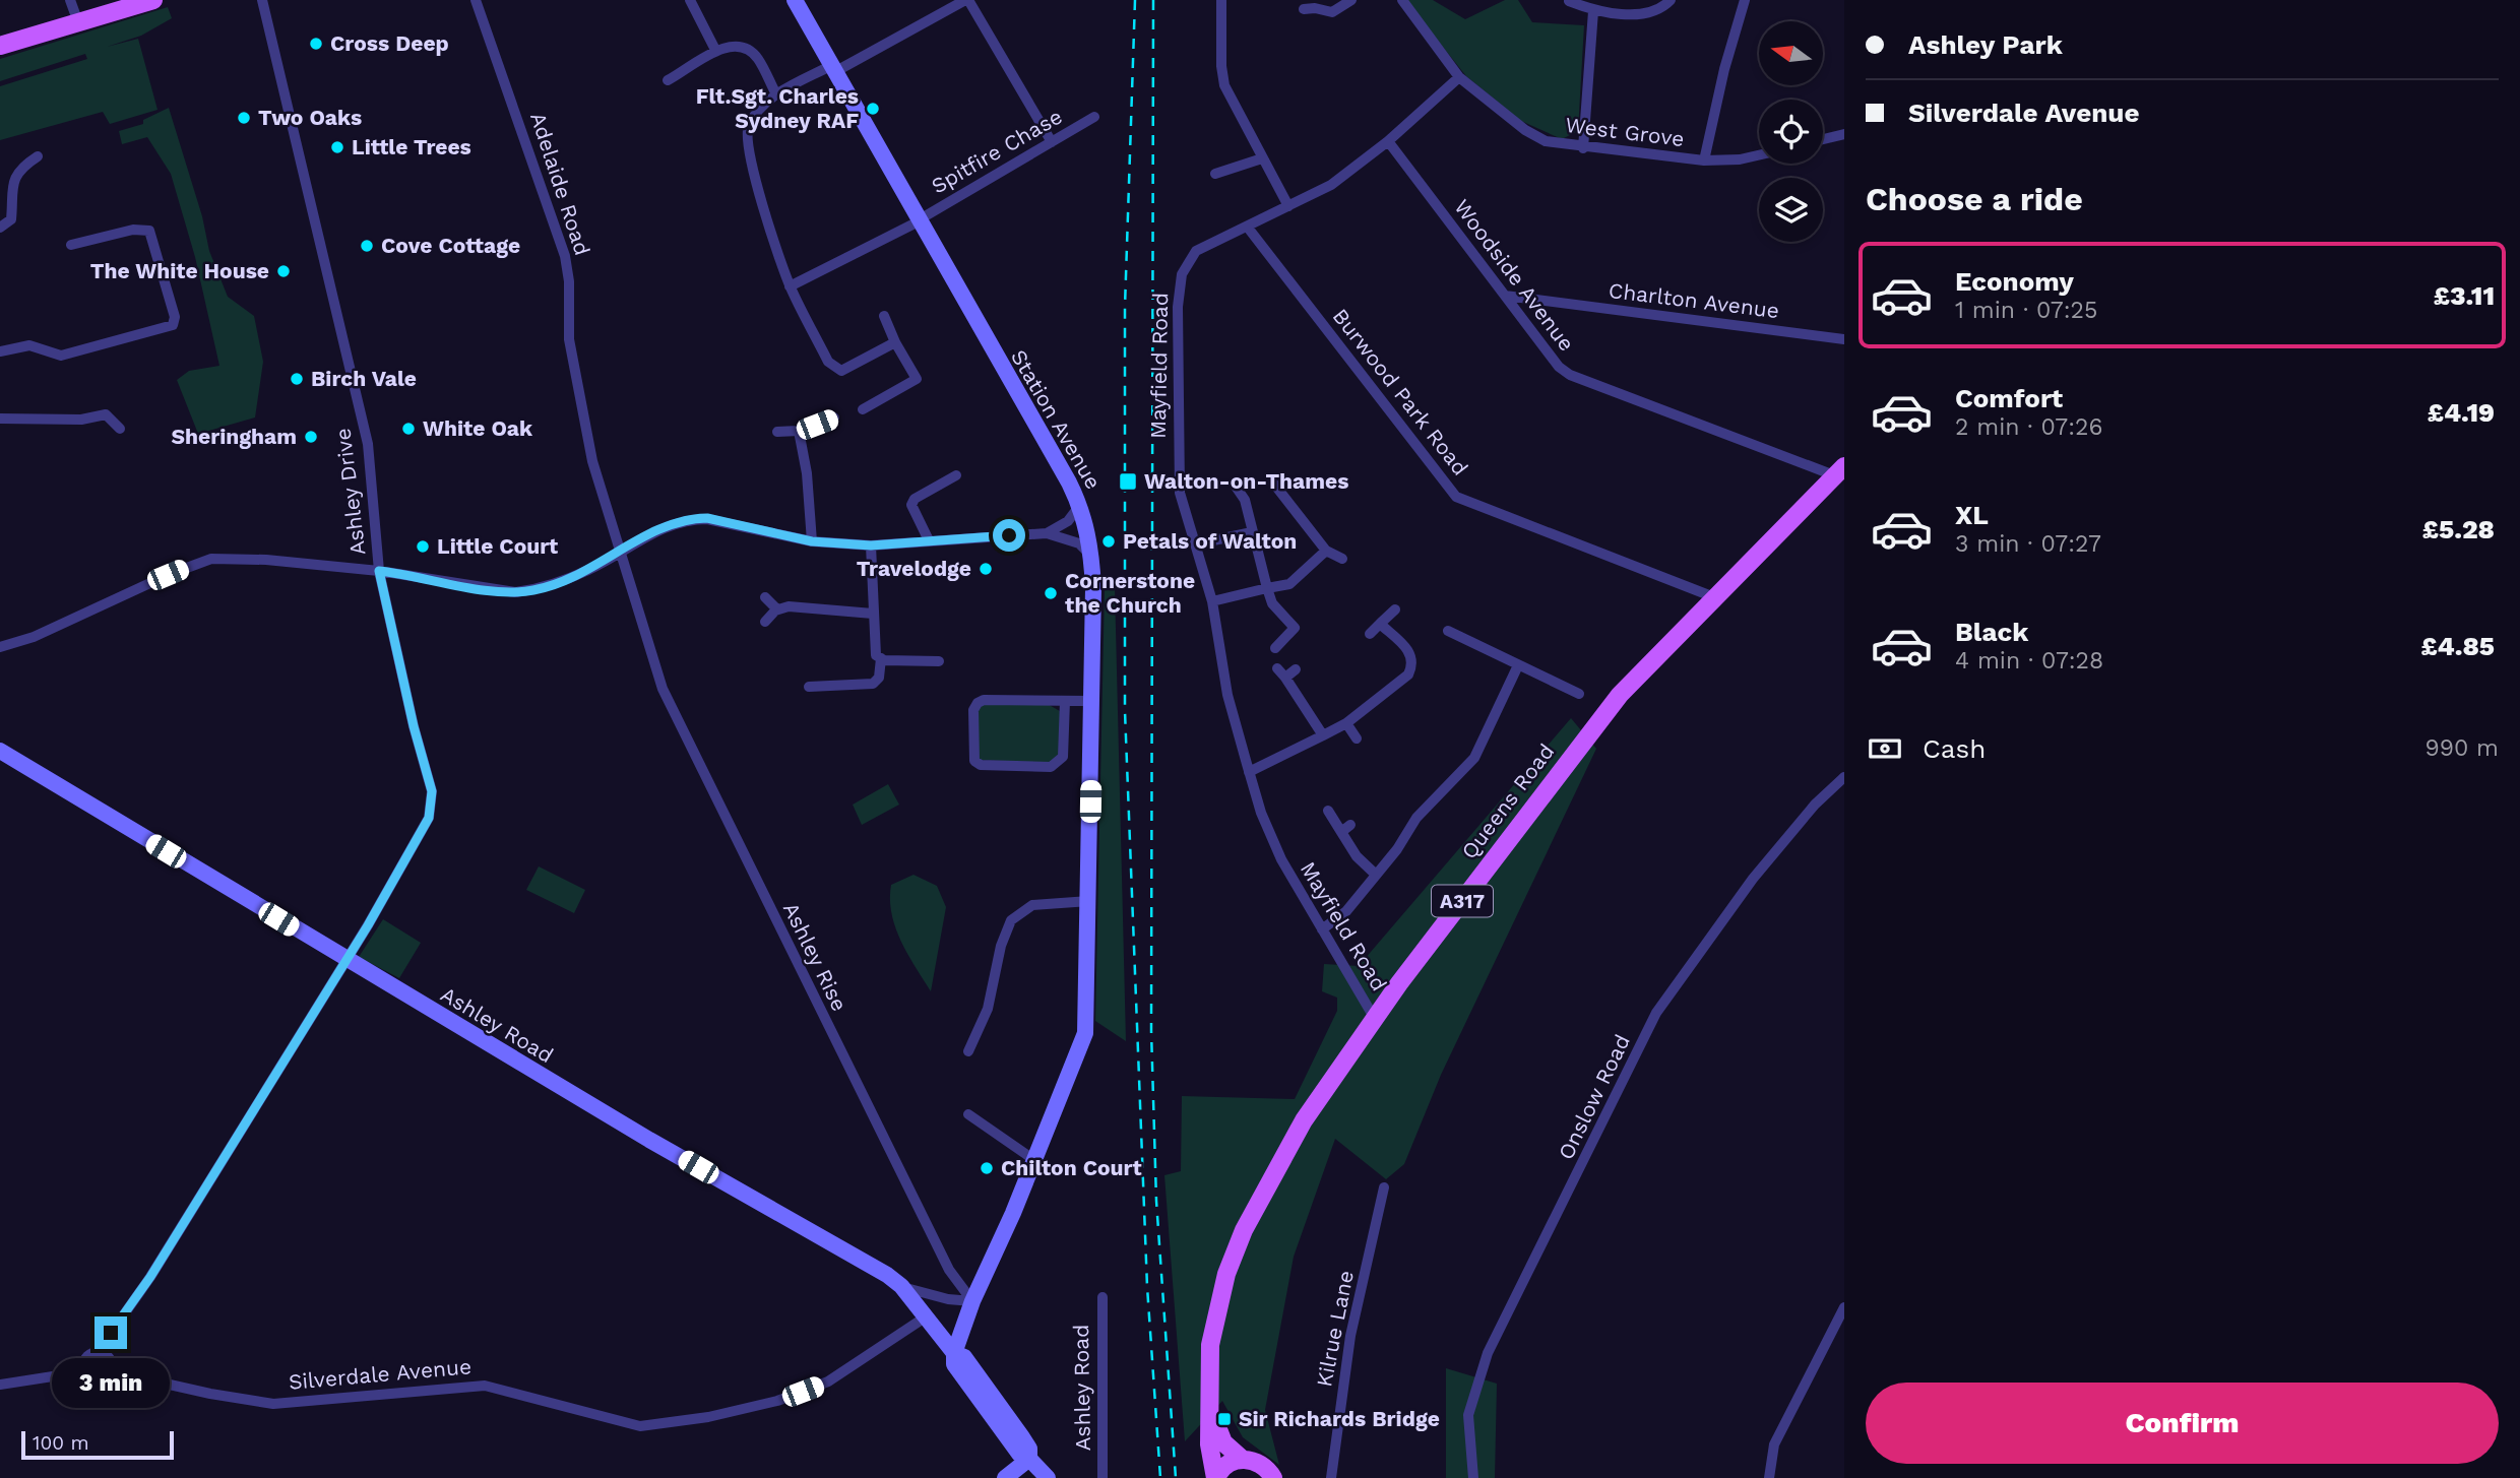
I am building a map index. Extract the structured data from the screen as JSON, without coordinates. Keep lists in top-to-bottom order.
{
  "streets": {
    "main road": ["Queens Road", "A317"],
    "street": [
      "West Grove",
      "Spitfire Chase",
      "Adelaide Road",
      "Woodside Avenue",
      "Charlton Avenue",
      "Mayfield Road",
      "Burwood Park Road",
      "Station Avenue",
      "Ashley Drive",
      "Ashley Rise",
      "Ashley Road",
      "Onslow Road",
      "Kilrue Lane",
      "Silverdale Avenue"
    ]
  },
  "crossings": [
    ["West Grove", "Mayfield Road"],
    ["Spitfire Chase", "Station Avenue"],
    ["Adelaide Road", "Ashley Rise"],
    ["Woodside Avenue", "Charlton Avenue"],
    ["Woodside Avenue", "Mayfield Road"],
    ["Woodside Avenue", "Queens Road"],
    ["Mayfield Road", "Burwood Park Road"],
    ["Mayfield Road", "Queens Road"],
    ["Burwood Park Road", "Queens Road"],
    ["Station Avenue", "Ashley Rise"],
    ["Station Avenue", "Ashley Road"],
    ["Ashley Drive", "Ashley Road"],
    ["Ashley Road", "Silverdale Avenue"]
  ],
  "places": {
    "other": [
      "Cross Deep",
      "Flt.Sgt. Charles Sydney RAF",
      "Two Oaks",
      "Little Trees",
      "Cove Cottage",
      "The White House",
      "Birch Vale",
      "White Oak",
      "Sheringham",
      "Petals of Walton",
      "Little Court",
      "Travelodge",
      "Cornerstone the Church",
      "Chilton Court"
    ],
    "transit": ["Walton-on-Thames", "Sir Richards Bridge"]
  },
  "scale_bar": "100 m",
  "north": "left",
  "page": {
    "banner": ["Ashley Park", "Silverdale Avenue"],
    "heading": "Choose a ride",
    "list": [
      {
        "name": "Economy",
        "note": "1 min · 07:25",
        "value": "£3.11"
      },
      {
        "name": "Comfort",
        "note": "2 min · 07:26",
        "value": "£4.19"
      },
      {
        "name": "XL",
        "note": "3 min · 07:27",
        "value": "£5.28"
      },
      {
        "name": "Black",
        "note": "4 min · 07:28",
        "value": "£4.85"
      }
    ],
    "pay": ["Cash", "990 m"],
    "bubble": "3 min",
    "buttons": "Confirm",
    "scale": "100 m"
  }
}
